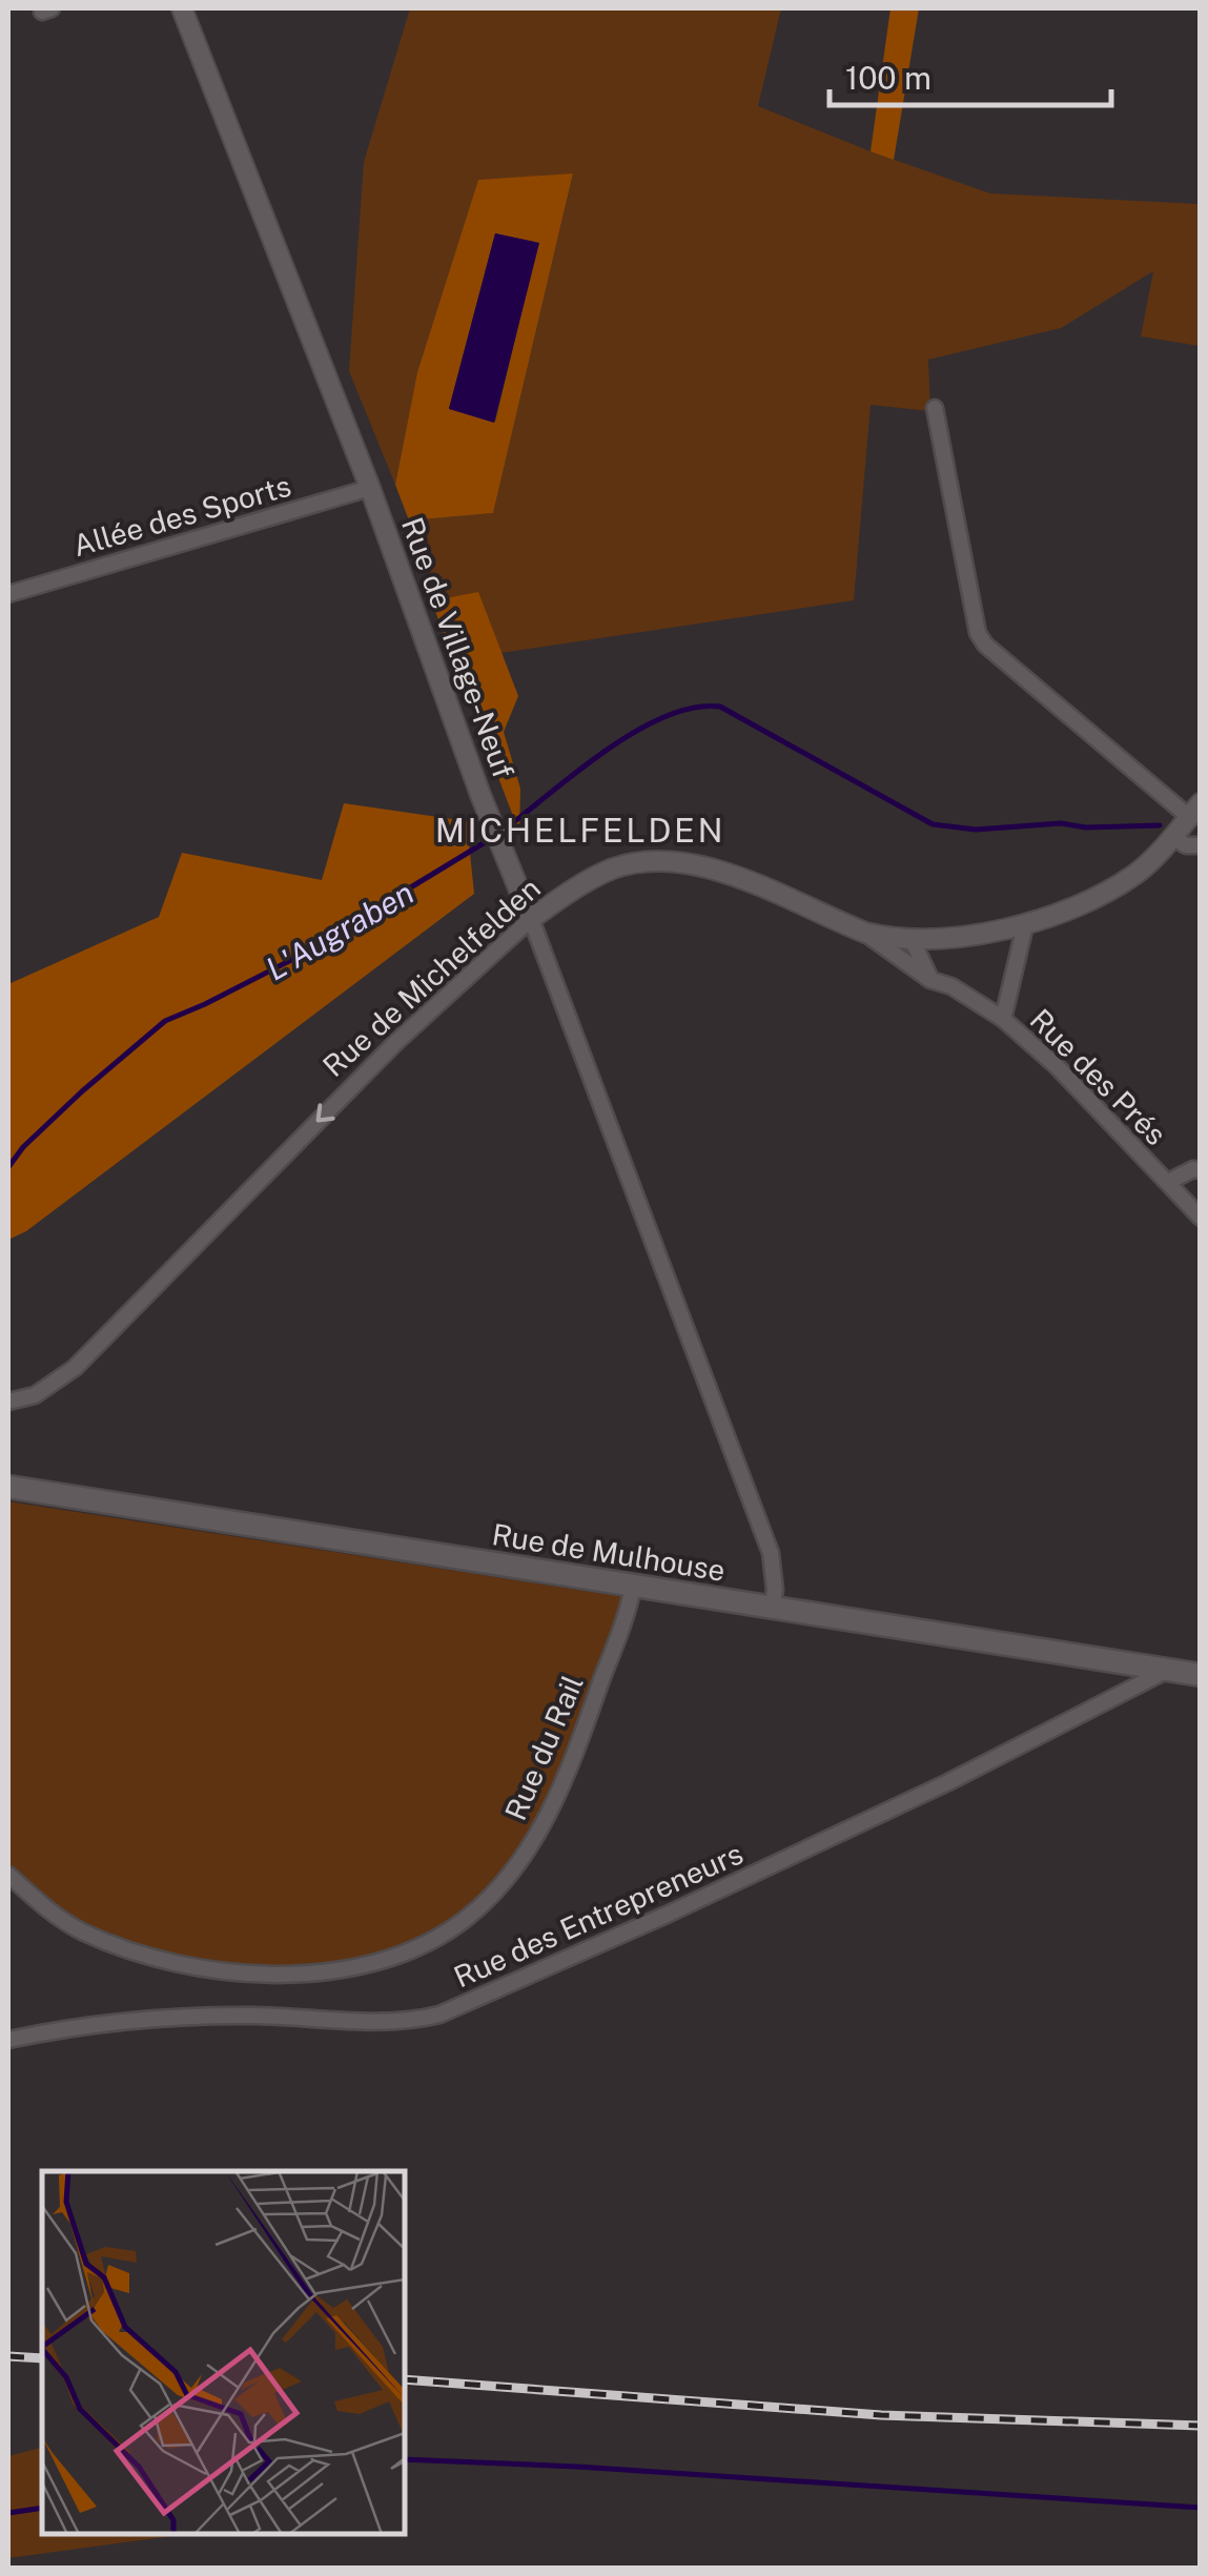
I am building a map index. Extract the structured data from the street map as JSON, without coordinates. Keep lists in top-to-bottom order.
{
  "streets": {
    "main road": ["Rue de Mulhouse"],
    "street": [
      "Allée des Sports",
      "Rue de Village-Neuf",
      "Rue de Michelfelden",
      "Rue des Prés",
      "Rue du Rail",
      "Rue des Entrepreneurs"
    ]
  },
  "crossings": [
    ["Allée des Sports", "Rue de Village-Neuf"],
    ["Rue de Village-Neuf", "Rue de Michelfelden"],
    ["Rue de Village-Neuf", "Rue de Mulhouse"],
    ["Rue de Michelfelden", "Rue des Prés"],
    ["Rue de Mulhouse", "Rue du Rail"],
    ["Rue de Mulhouse", "Rue des Entrepreneurs"]
  ],
  "one_way": ["Rue de Michelfelden"],
  "districts": ["MICHELFELDEN"],
  "water": ["L'Augraben"],
  "scale_bar": "100 m"
}
